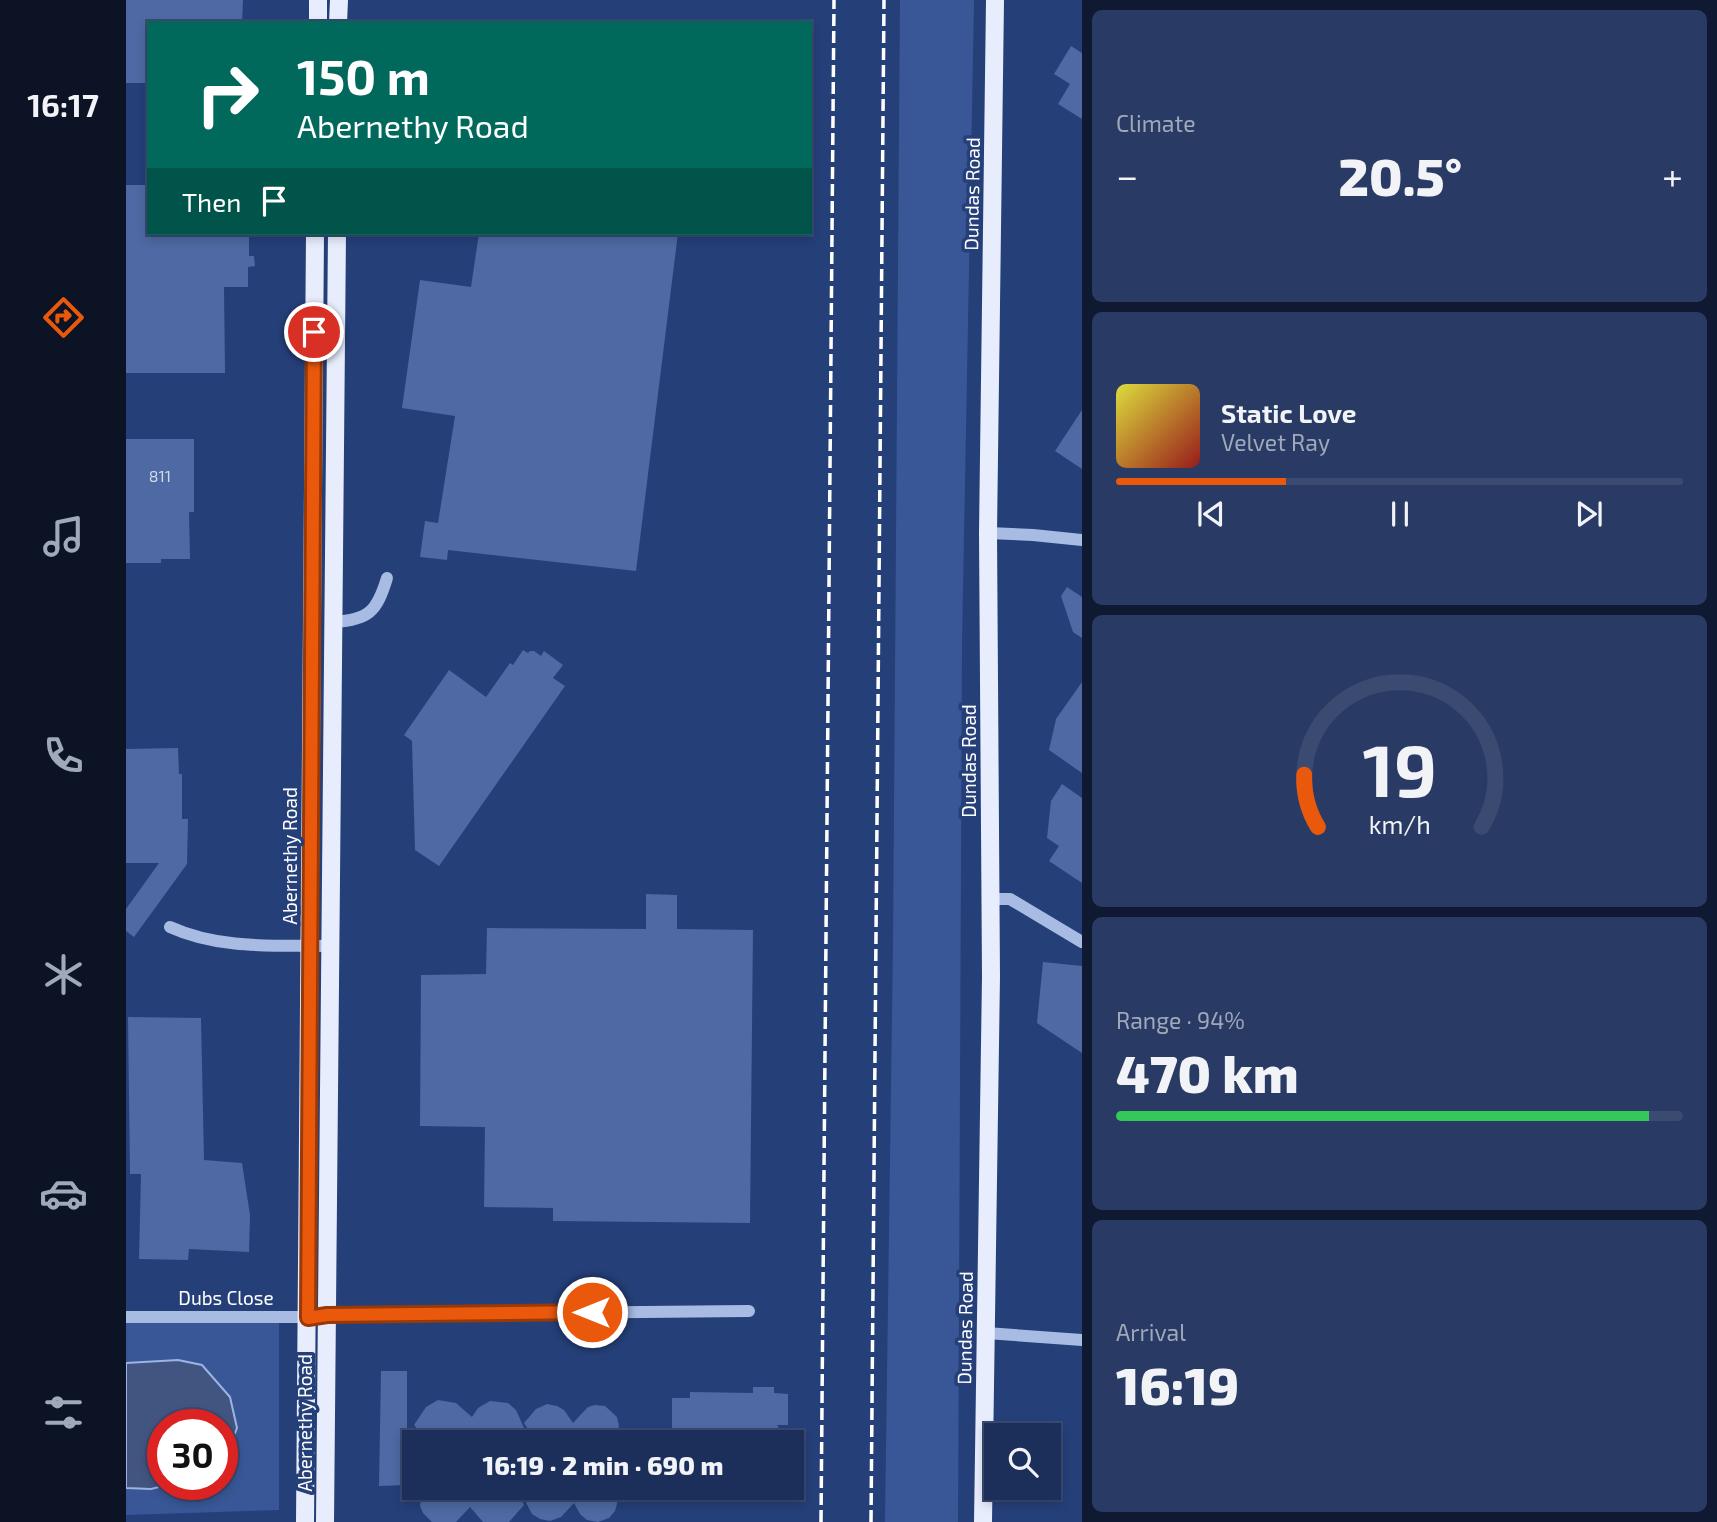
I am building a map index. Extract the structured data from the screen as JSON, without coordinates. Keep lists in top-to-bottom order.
{
  "streets": {
    "main road": ["Dundas Road", "Abernethy Road"],
    "street": ["Dubs Close"]
  },
  "crossings": [
    ["Abernethy Road", "Dubs Close"]
  ],
  "house_numbers": ["811"],
  "page": {
    "tabs": "16:17",
    "tile": [
      "Climate",
      ["Range · 94%", "470 km"],
      ["Arrival", "16:19"]
    ],
    "turn": ["150 m", "Abernethy Road"],
    "heat": ["−", "20.5°", "+"],
    "then": "Then",
    "song": ["Static Love", "Velvet Ray"],
    "limit": "30",
    "trip": "16:19 · 2 min · 690 m",
    "gauge": ["19", "km/h"]
  }
}
